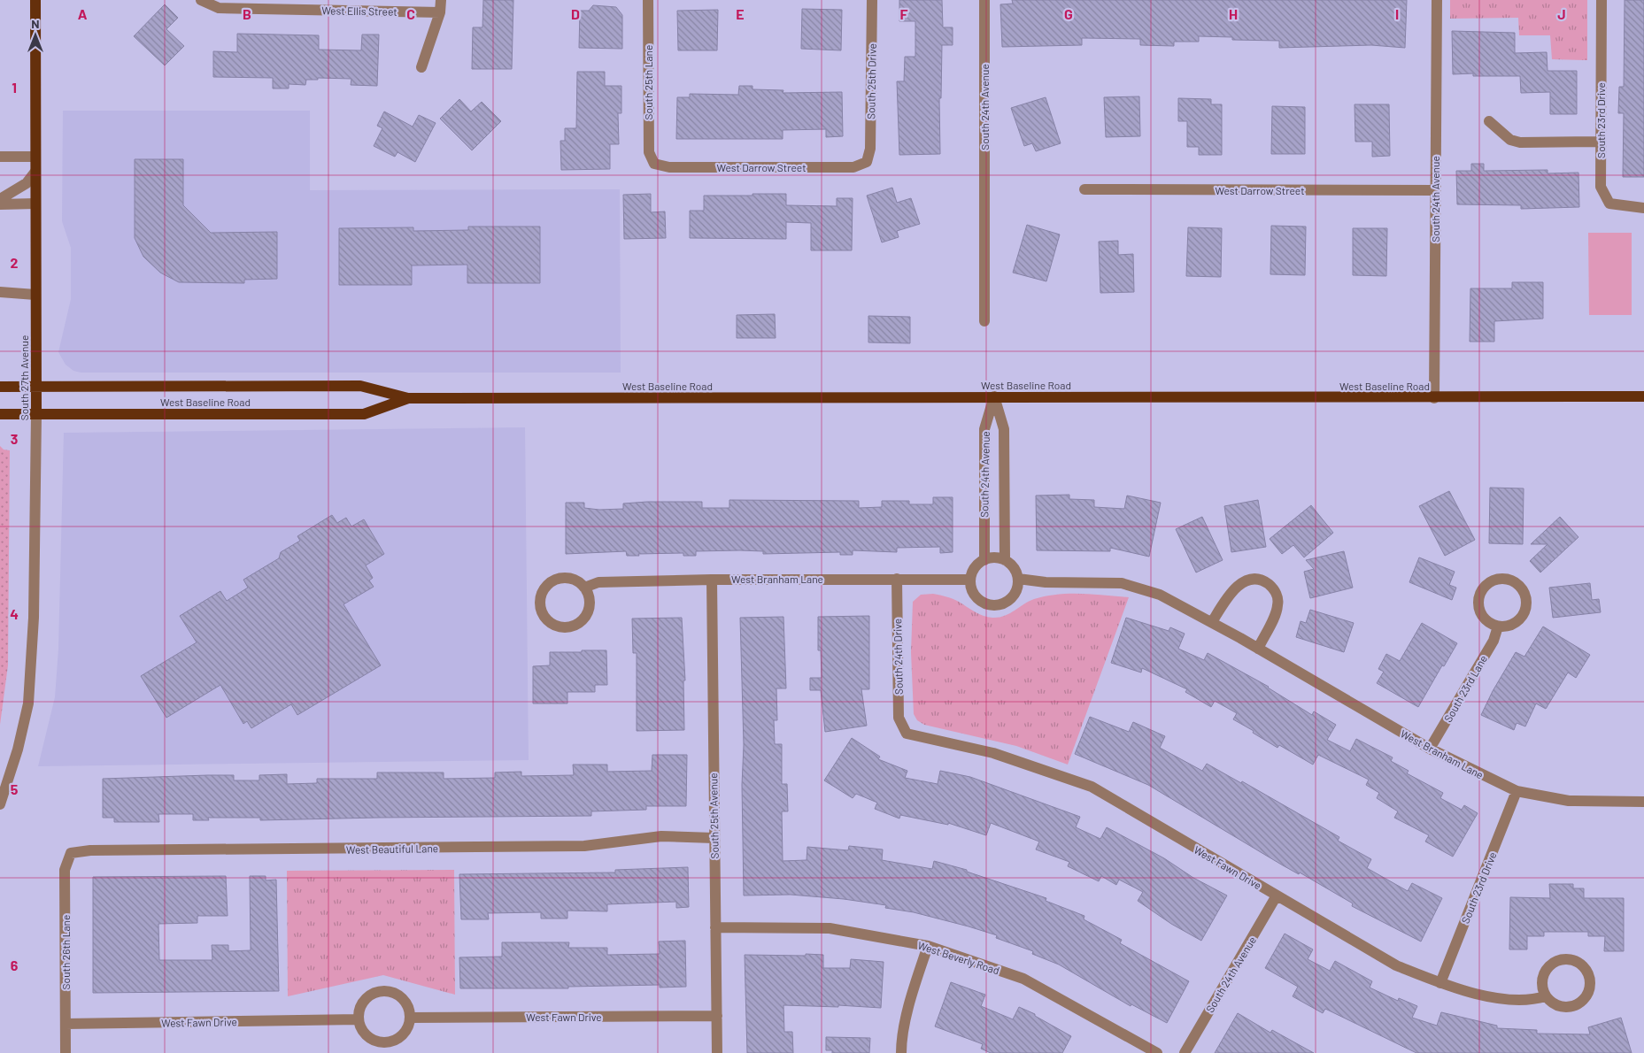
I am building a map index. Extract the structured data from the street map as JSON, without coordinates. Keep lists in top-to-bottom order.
{
  "streets": {
    "main road": ["South 27th Avenue", "West Baseline Road"],
    "street": [
      "West Ellis Street",
      "South 25th Drive",
      "South 25th Lane",
      "South 24th Avenue",
      "South 23rd Drive",
      "West Darrow Street",
      "West Branham Lane",
      "South 24th Drive",
      "South 23rd Lane",
      "South 25th Avenue",
      "West Beautiful Lane",
      "West Fawn Drive",
      "South 26th Lane",
      "West Beverly Road"
    ]
  },
  "crossings": [
    ["South 25th Drive", "West Darrow Street"],
    ["South 25th Lane", "West Darrow Street"],
    ["South 24th Avenue", "West Darrow Street"],
    ["South 24th Avenue", "West Baseline Road"],
    ["South 24th Avenue", "West Branham Lane"],
    ["South 24th Avenue", "West Fawn Drive"],
    ["South 23rd Drive", "West Branham Lane"],
    ["South 23rd Drive", "West Fawn Drive"],
    ["South 27th Avenue", "West Baseline Road"],
    ["West Branham Lane", "South 24th Drive"],
    ["West Branham Lane", "South 23rd Lane"],
    ["West Branham Lane", "South 25th Avenue"],
    ["South 24th Drive", "West Fawn Drive"],
    ["South 25th Avenue", "West Beautiful Lane"],
    ["South 25th Avenue", "West Fawn Drive"],
    ["South 25th Avenue", "West Beverly Road"],
    ["West Beautiful Lane", "South 26th Lane"],
    ["West Fawn Drive", "South 26th Lane"]
  ],
  "north": "top",
  "grid": {
    "columns": [
      "A",
      "B",
      "C",
      "D",
      "E",
      "F",
      "G",
      "H",
      "I",
      "J"
    ],
    "rows": [
      "1",
      "2",
      "3",
      "4",
      "5",
      "6"
    ]
  }
}
